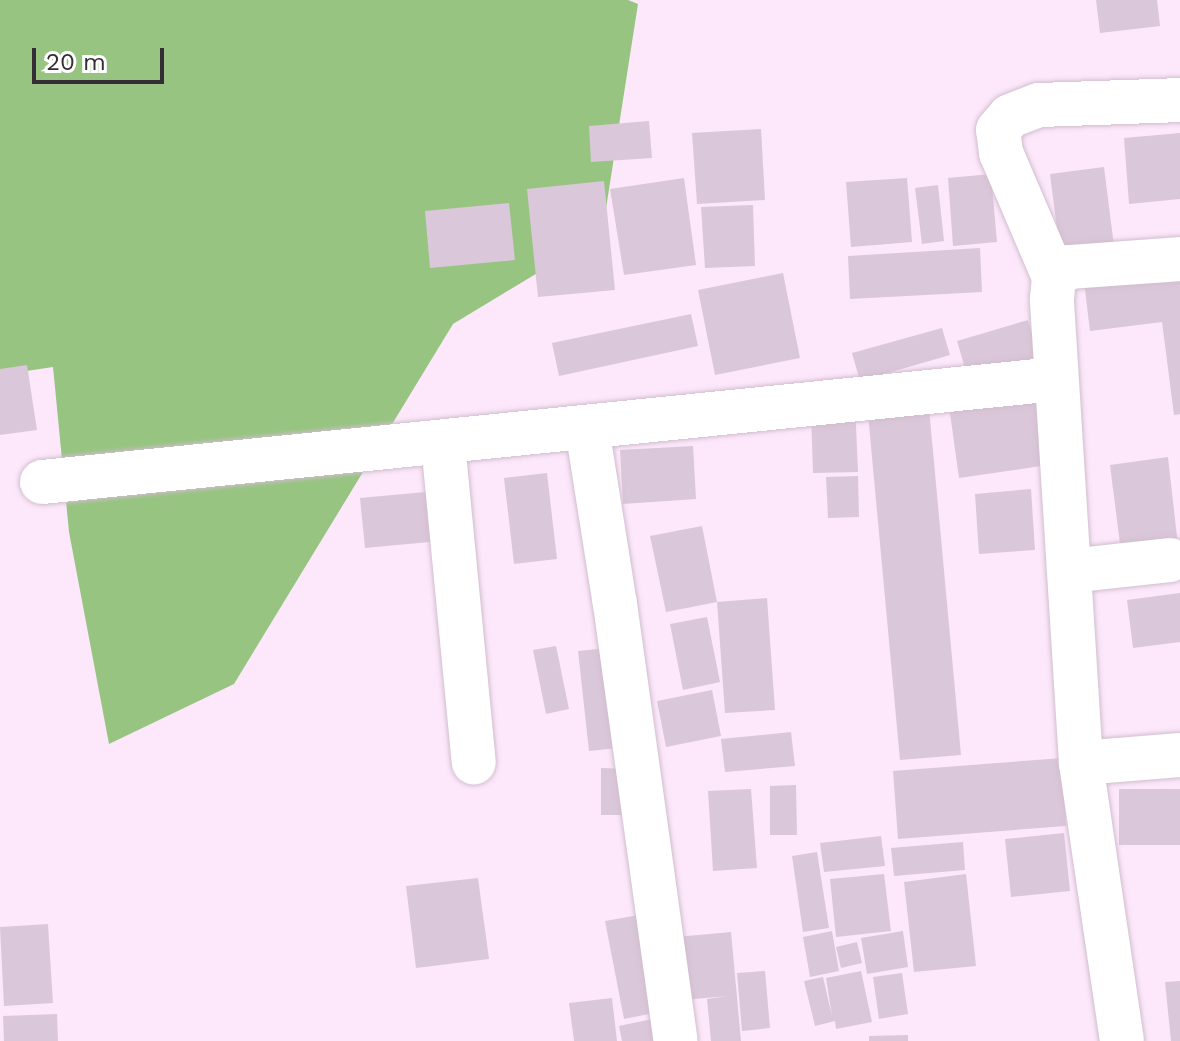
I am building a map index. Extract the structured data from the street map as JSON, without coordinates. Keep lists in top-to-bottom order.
{
  "scale_bar": "20 m"
}
